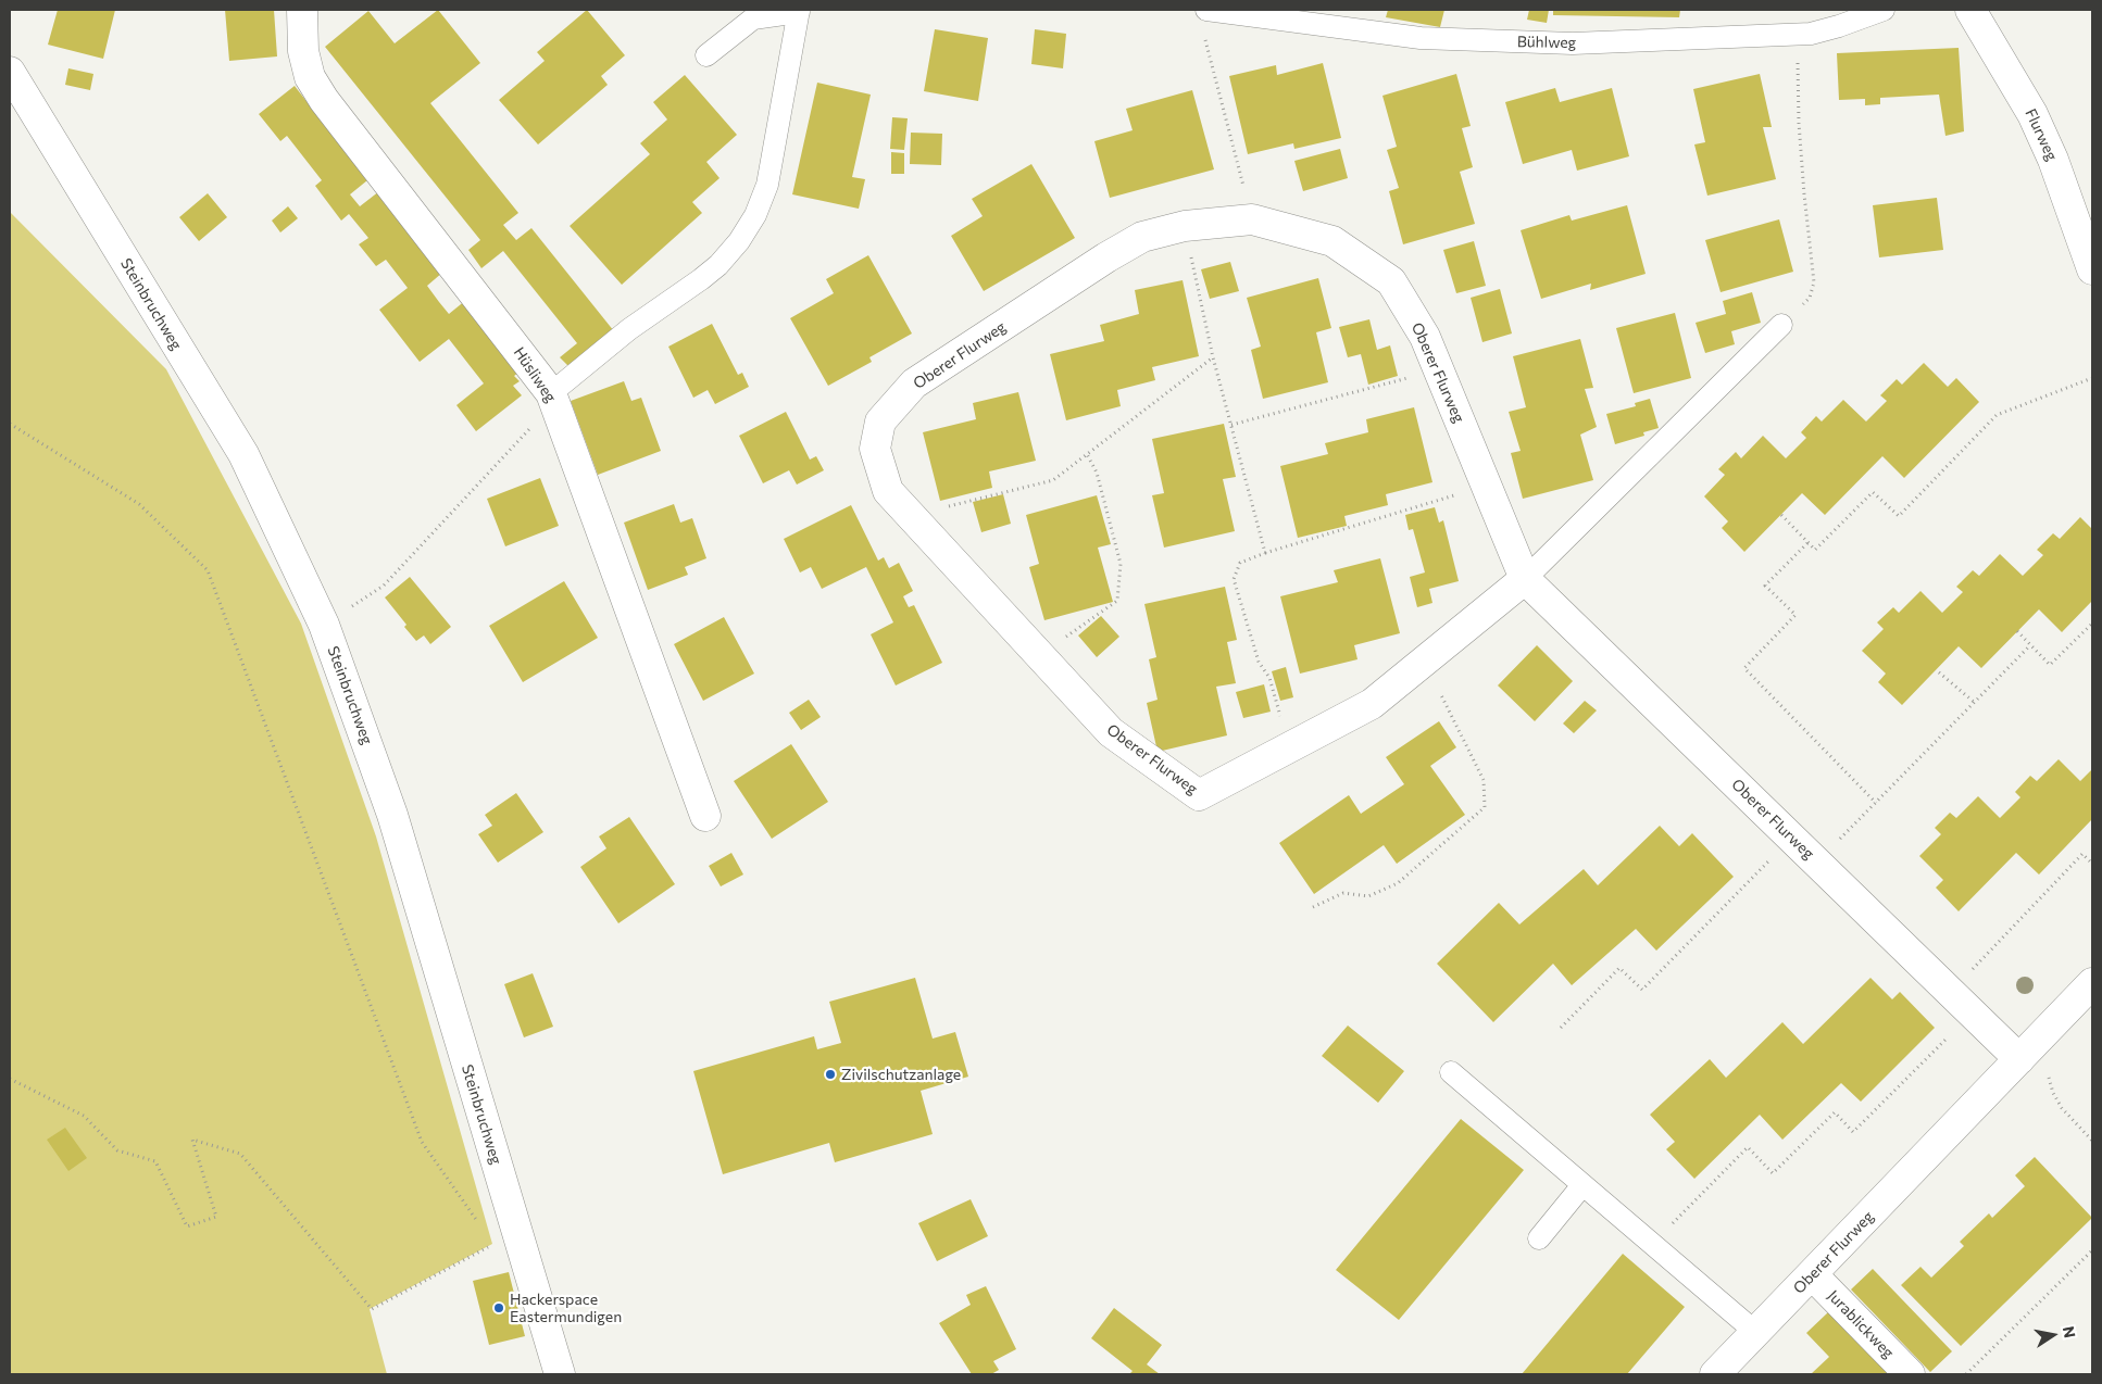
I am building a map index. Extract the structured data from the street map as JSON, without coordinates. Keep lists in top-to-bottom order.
{
  "streets": {
    "street": [
      "Flurweg",
      "Steinbruchweg",
      "Oberer Flurweg",
      "Hüsliweg",
      "Jurablickweg"
    ],
    "lane": ["Bühlweg"]
  },
  "crossings": [
    ["Oberer Flurweg", "Jurablickweg"]
  ],
  "places": ["Zivilschutzanlage", "Hackerspace Eastermundigen"],
  "north": "right"
}
